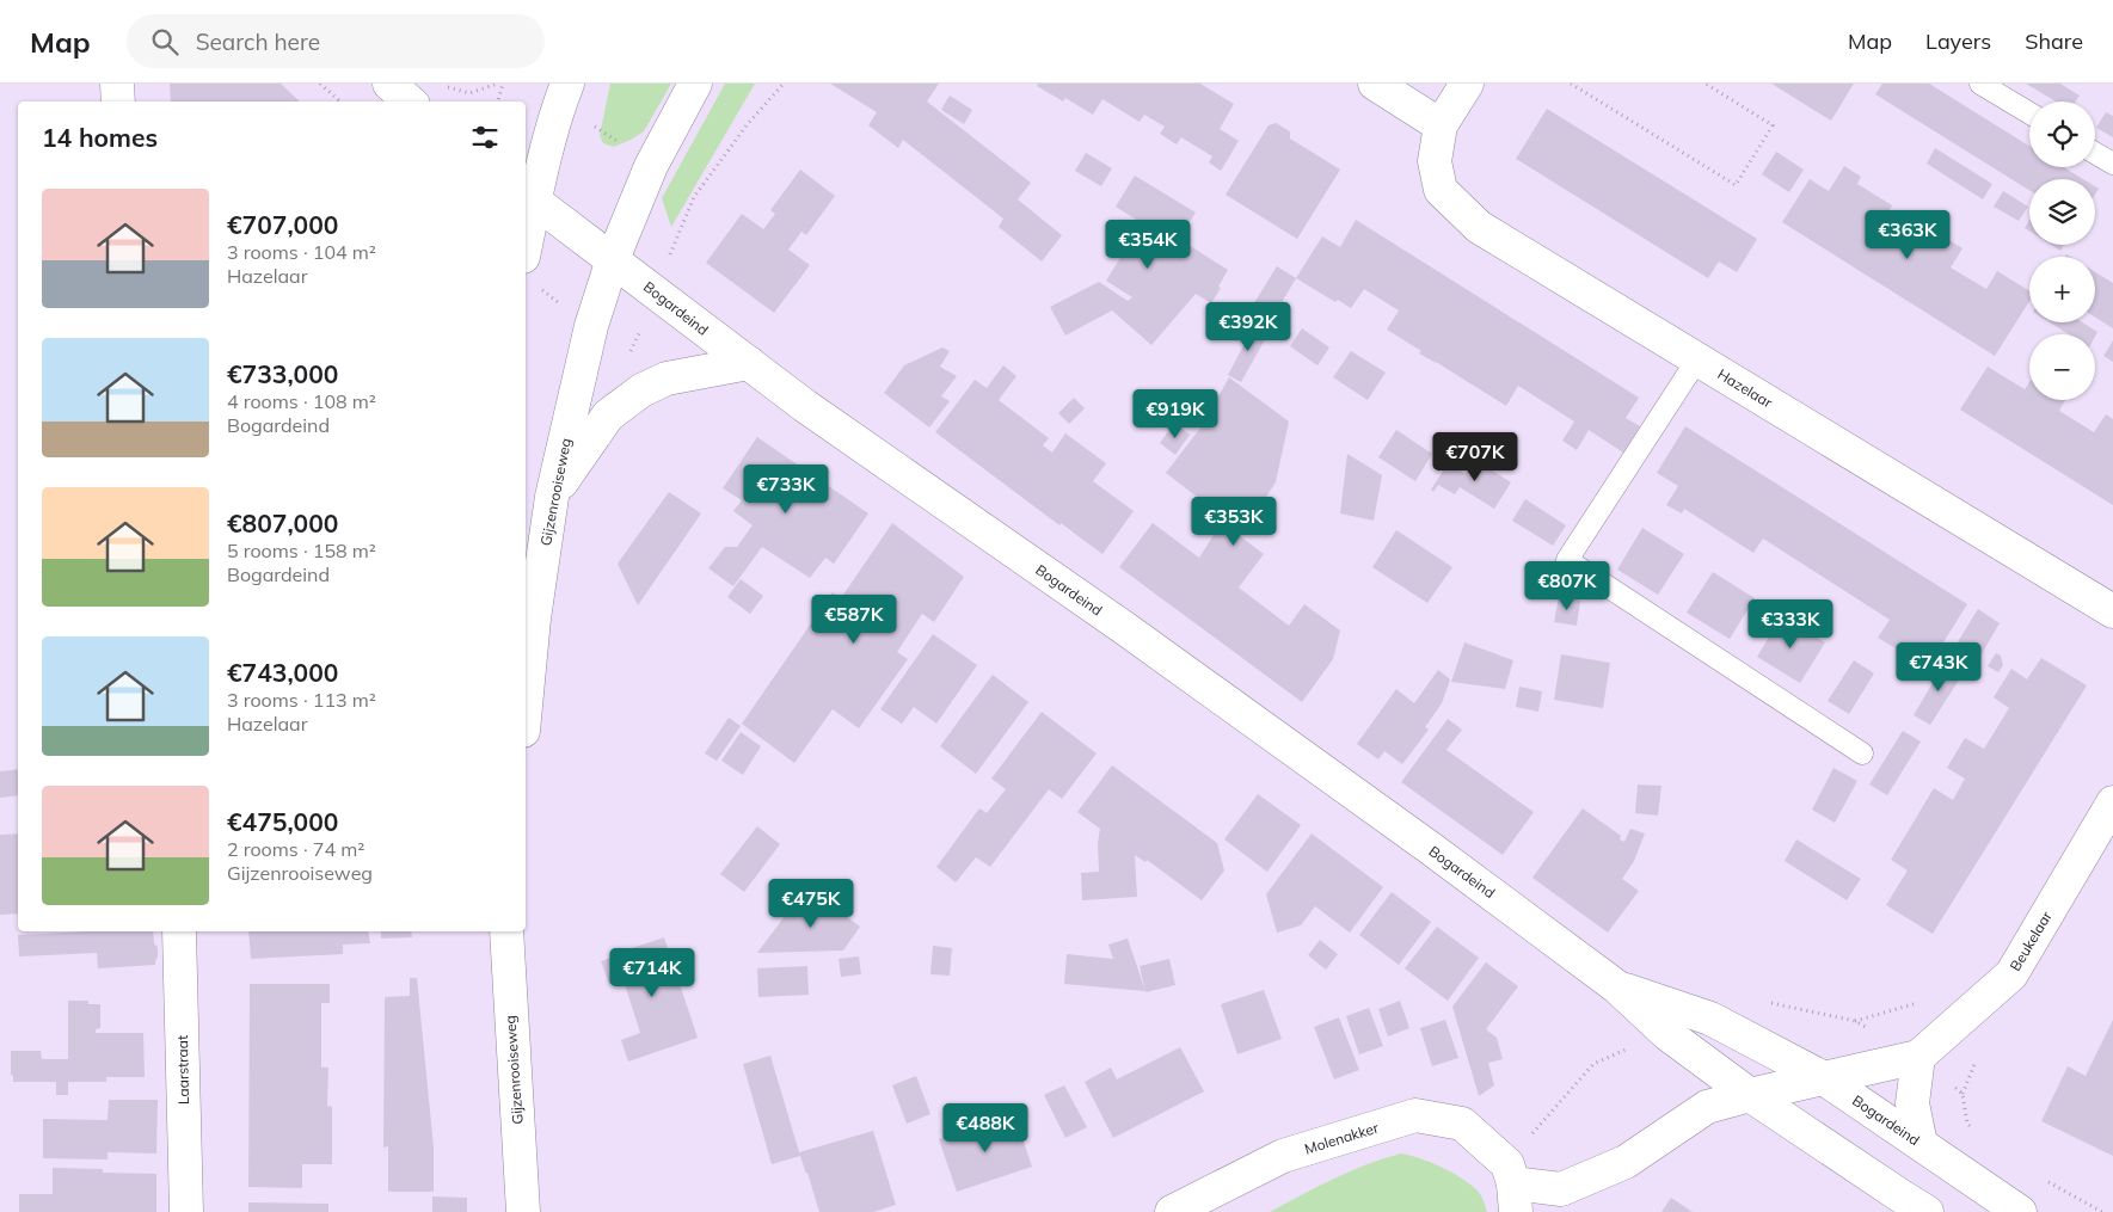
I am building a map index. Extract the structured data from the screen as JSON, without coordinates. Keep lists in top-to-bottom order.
{
  "streets": {
    "street": [
      "Bogardeind",
      "Hazelaar",
      "Gijzenrooiseweg",
      "Beukelaar",
      "Laarstraat",
      "Molenakker"
    ]
  },
  "crossings": [
    ["Bogardeind", "Gijzenrooiseweg"],
    ["Bogardeind", "Beukelaar"]
  ],
  "page": {
    "header": "Map",
    "search": "Search here",
    "nav": ["Map", "Layers", "Share"],
    "map_buttons": ["+", "−"],
    "heading": "14 homes",
    "list": [
      {
        "name": "€707,000",
        "note": "3 rooms · 104 m² · Hazelaar"
      },
      {
        "name": "€733,000",
        "note": "4 rooms · 108 m² · Bogardeind"
      },
      {
        "name": "€807,000",
        "note": "5 rooms · 158 m² · Bogardeind"
      },
      {
        "name": "€743,000",
        "note": "3 rooms · 113 m² · Hazelaar"
      },
      {
        "name": "€475,000",
        "note": "2 rooms · 74 m² · Gijzenrooiseweg"
      }
    ],
    "price": [
      "€363K",
      "€354K",
      "€392K",
      "€919K",
      "€707K",
      "€733K",
      "€353K",
      "€807K",
      "€587K",
      "€333K",
      "€743K",
      "€475K",
      "€714K",
      "€488K"
    ]
  }
}
